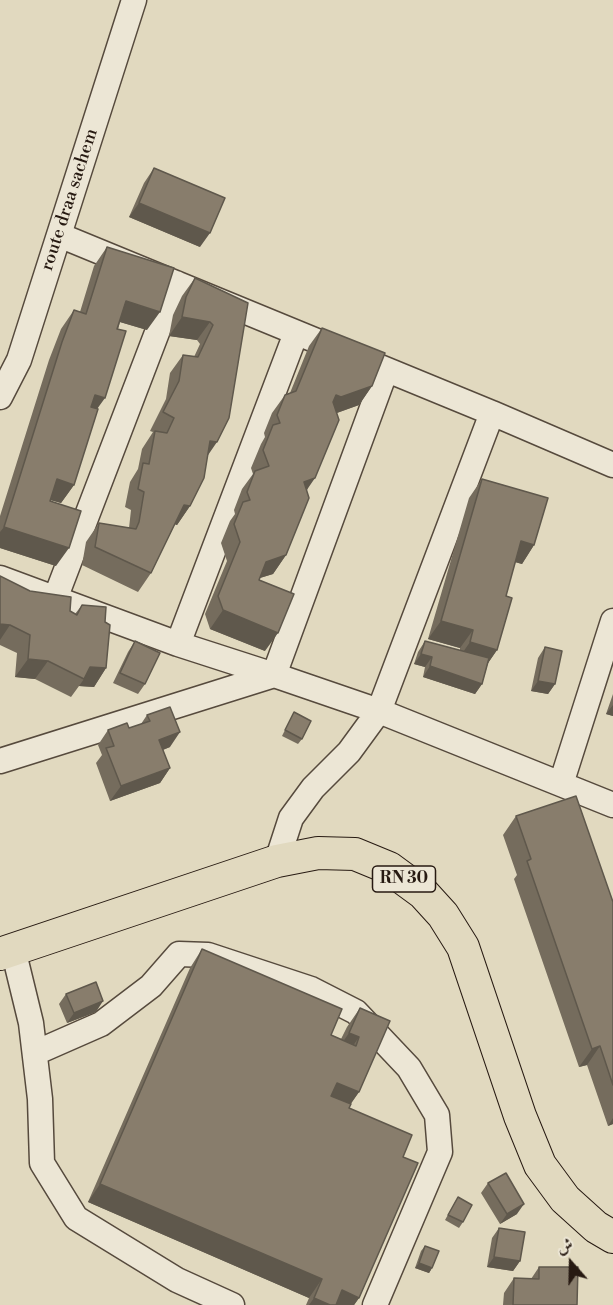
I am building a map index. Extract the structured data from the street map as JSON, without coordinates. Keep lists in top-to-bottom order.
{
  "streets": {
    "main road": ["RN 30"],
    "street": ["route draa sachem"]
  },
  "north": "top"
}
